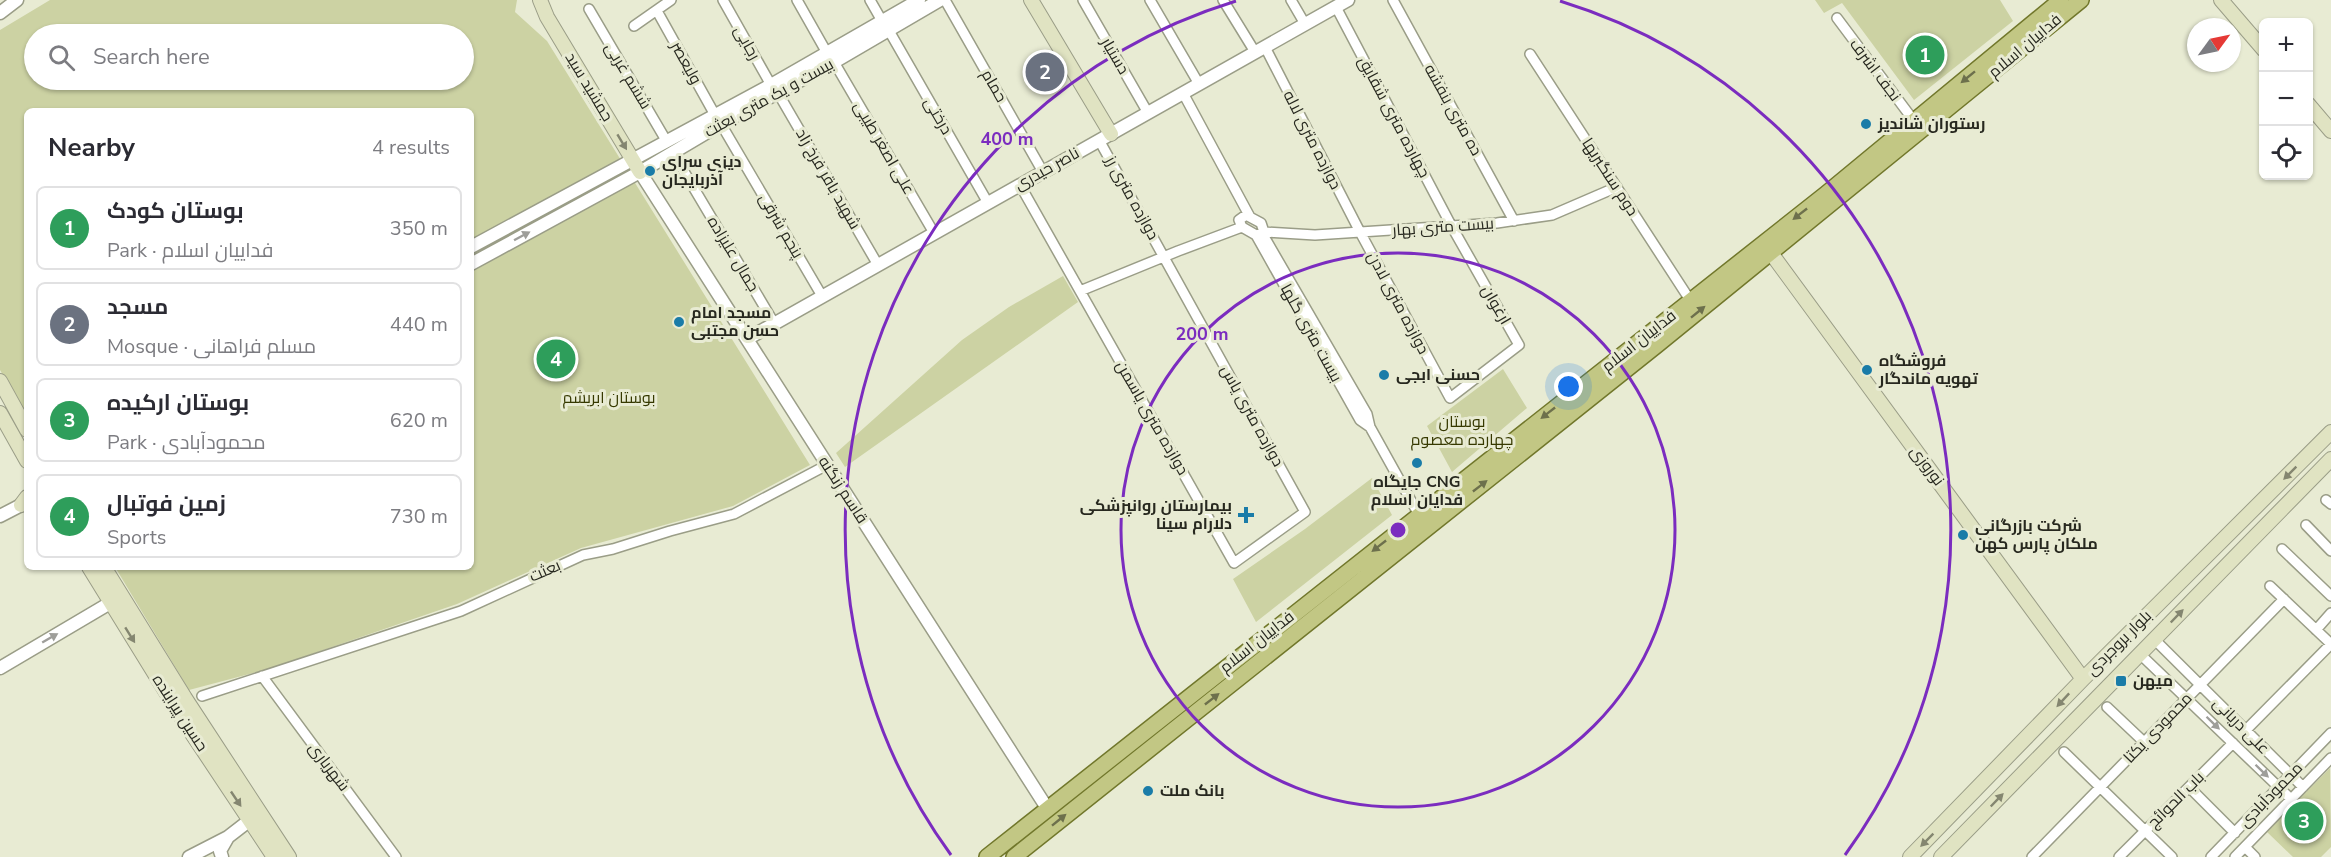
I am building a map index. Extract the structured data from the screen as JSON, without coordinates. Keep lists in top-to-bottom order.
{
  "streets": {
    "main road": [
      "فداییان اسلام",
      "جمشید سید",
      "نوروزی",
      "بلوار بروجردی",
      "حسین پیراینده"
    ],
    "street": [
      "رجایی",
      "دستیار",
      "ولیعصر",
      "نجف اشرف",
      "ششم غربی",
      "حمام",
      "بیست و یک متری بعثت",
      "ده متری بنفشه",
      "درختی",
      "چهارده متری شقایق",
      "دوازده متری لاله",
      "علی اصغر طیبی",
      "ناصر حیدری",
      "دوم سنگبریها",
      "شهید باقر فرخ زاد",
      "دوازده متری رز",
      "پنجم شرقی",
      "بیست متری بهار",
      "جمال علیزاده",
      "دوازده متری لادن",
      "ارغوان",
      "بیست متری گلها",
      "دوازده متری یاس",
      "دوازده متری یاسمن",
      "قاسم زنگنه",
      "بعثت",
      "علی دریانی",
      "محمودی یکتا",
      "شهریاری",
      "محمودآبادی",
      "باب الحوائج"
    ]
  },
  "crossings": [
    ["رجایی", "بیست و یک متری بعثت"],
    ["رجایی", "شهید باقر فرخ زاد"],
    ["فداییان اسلام", "نجف اشرف"],
    ["فداییان اسلام", "دوم سنگبریها"],
    ["فداییان اسلام", "بیست متری گلها"],
    ["فداییان اسلام", "نوروزی"],
    ["فداییان اسلام", "قاسم زنگنه"],
    ["دستیار", "ناصر حیدری"],
    ["ولیعصر", "بیست و یک متری بعثت"],
    ["ولیعصر", "پنجم شرقی"],
    ["ششم غربی", "بیست و یک متری بعثت"],
    ["ششم غربی", "جمال علیزاده"],
    ["حمام", "ناصر حیدری"],
    ["جمشید سید", "بیست و یک متری بعثت"],
    ["جمشید سید", "قاسم زنگنه"],
    ["بیست و یک متری بعثت", "درختی"],
    ["بیست و یک متری بعثت", "علی اصغر طیبی"],
    ["بیست و یک متری بعثت", "شهید باقر فرخ زاد"],
    ["بیست و یک متری بعثت", "پنجم شرقی"],
    ["بیست و یک متری بعثت", "جمال علیزاده"],
    ["بیست و یک متری بعثت", "قاسم زنگنه"],
    ["ده متری بنفشه", "بیست متری بهار"],
    ["درختی", "ناصر حیدری"],
    ["چهارده متری شقایق", "ناصر حیدری"],
    ["چهارده متری شقایق", "بیست متری بهار"],
    ["چهارده متری شقایق", "ارغوان"],
    ["دوازده متری لاله", "ناصر حیدری"],
    ["دوازده متری لاله", "بیست متری بهار"],
    ["دوازده متری لاله", "دوازده متری لادن"],
    ["علی اصغر طیبی", "ناصر حیدری"],
    ["ناصر حیدری", "شهید باقر فرخ زاد"],
    ["ناصر حیدری", "دوازده متری رز"],
    ["ناصر حیدری", "پنجم شرقی"],
    ["ناصر حیدری", "جمال علیزاده"],
    ["ناصر حیدری", "قاسم زنگنه"],
    ["دوم سنگبریها", "بیست متری بهار"],
    ["دوازده متری رز", "دوازده متری یاس"],
    ["بیست متری بهار", "دوازده متری لادن"],
    ["بیست متری بهار", "ارغوان"],
    ["بیست متری بهار", "بیست متری گلها"],
    ["دوازده متری لادن", "ارغوان"],
    ["دوازده متری یاس", "دوازده متری یاسمن"],
    ["نوروزی", "بلوار بروجردی"],
    ["قاسم زنگنه", "بعثت"],
    ["بعثت", "شهریاری"],
    ["بلوار بروجردی", "علی دریانی"],
    ["علی دریانی", "محمودی یکتا"],
    ["علی دریانی", "محمودآبادی"]
  ],
  "one_way": ["جمشید سید"],
  "parks": ["بوستان ابریشم", "بوستان چهارده معصوم"],
  "places": {
    "other": [
      "رستوران شاندیز",
      "دیزی سرای آذربایجان",
      "مسجد امام حسن مجتبی",
      "فروشگاه تهویه ماندگار",
      "حسنی ابجی",
      "جایگاه CNG فدایان اسلام",
      "شرکت بازرگانی ملکان پارس کهن",
      "بانک ملت"
    ],
    "health": ["بیمارستان روانپزشکی دلارام سینا"],
    "transit": ["میهن"]
  },
  "north": "top right",
  "page": {
    "map_buttons": ["+", "−"],
    "search": "Search here",
    "pins": [
      "1",
      "2",
      "4",
      "3"
    ],
    "heading": ["Nearby", "4 results"],
    "list": [
      {
        "mark": "1",
        "name": "بوستان کودک",
        "note": "Park · فداییان اسلام",
        "value": "350 m"
      },
      {
        "mark": "2",
        "name": "مسجد",
        "note": "Mosque · مسلم فراهانی",
        "value": "440 m"
      },
      {
        "mark": "3",
        "name": "بوستان ارکیده",
        "note": "Park · محمودآبادی",
        "value": "620 m"
      },
      {
        "mark": "4",
        "name": "زمین فوتبال",
        "note": "Sports",
        "value": "730 m"
      }
    ]
  },
  "rings": ["400 m", "200 m"]
}
